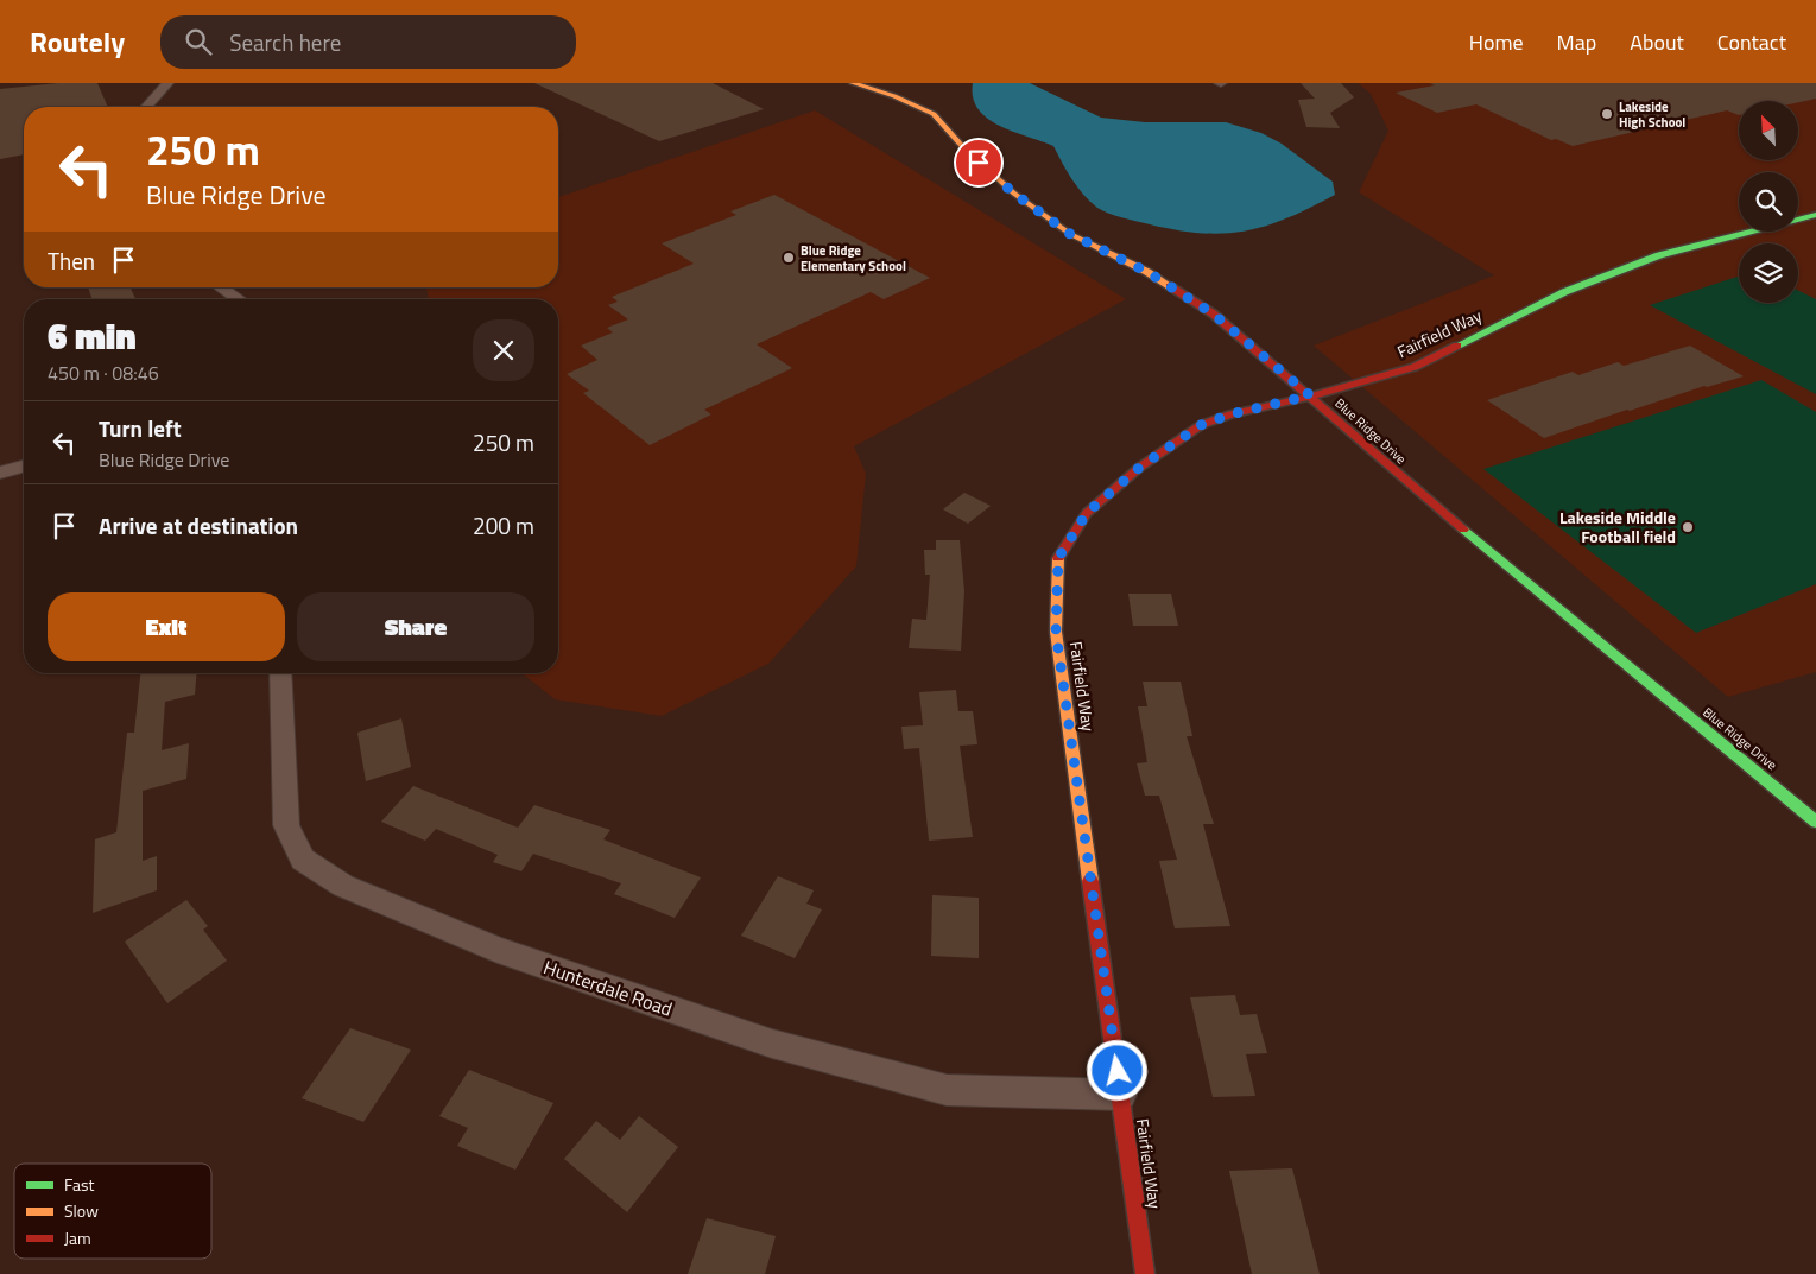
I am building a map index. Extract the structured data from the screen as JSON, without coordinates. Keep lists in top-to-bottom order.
{
  "streets": {
    "street": ["Fairfield Way", "Blue Ridge Drive", "Hunterdale Road"]
  },
  "crossings": [
    ["Fairfield Way", "Blue Ridge Drive"],
    ["Fairfield Way", "Hunterdale Road"]
  ],
  "places": ["Lakeside High School", "Blue Ridge Elementary School", "Lakeside Middle Football field"],
  "legend": ["Fast", "Slow", "Jam"],
  "north": "top left",
  "page": {
    "header": "Routely",
    "search": "Search here",
    "nav": [
      "Home",
      "Map",
      "About",
      "Contact"
    ],
    "turn": ["250 m", "Blue Ridge Drive"],
    "then": "Then",
    "heading": ["6 min", "450 m · 08:46"],
    "list": [
      {
        "name": "Turn left",
        "note": "Blue Ridge Drive",
        "value": "250 m"
      },
      {
        "name": "Arrive at destination",
        "value": "200 m"
      }
    ],
    "buttons": ["Exit", "Share"]
  }
}
